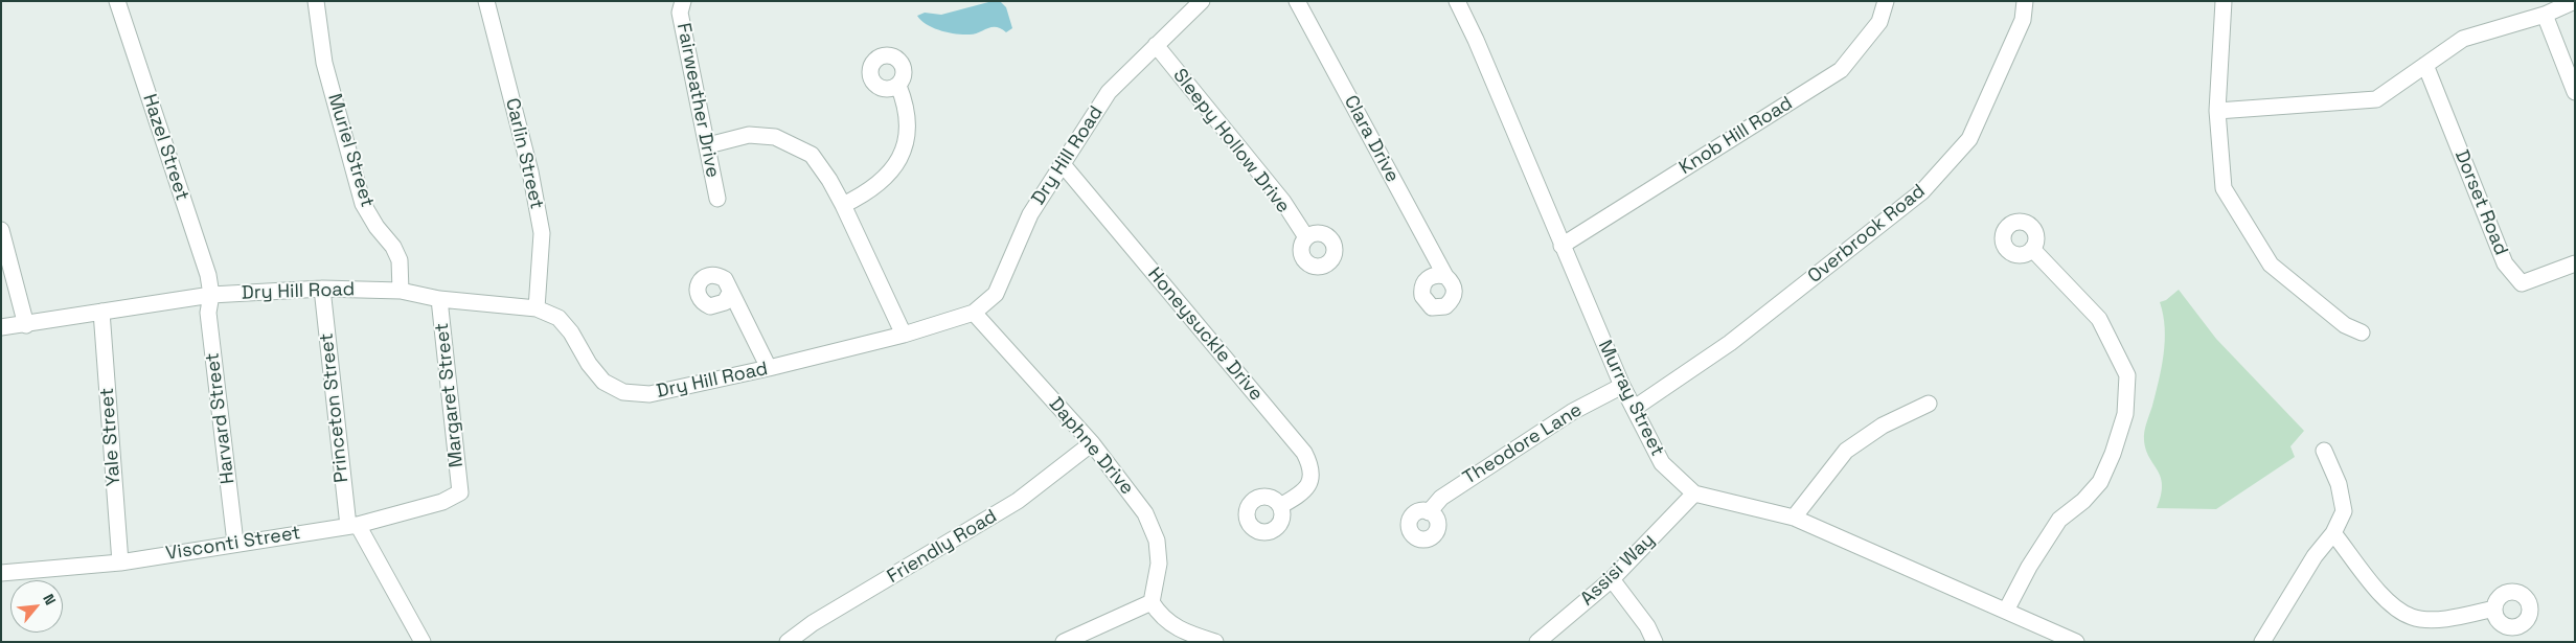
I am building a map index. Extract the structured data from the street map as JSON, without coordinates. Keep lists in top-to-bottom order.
{
  "streets": {
    "street": [
      "Fairweather Drive",
      "Knob Hill Road",
      "Clara Drive",
      "Sleepy Hollow Drive",
      "Hazel Street",
      "Muriel Street",
      "Carlin Street",
      "Dry Hill Road",
      "Dorset Road",
      "Overbrook Road",
      "Honeysuckle Drive",
      "Margaret Street",
      "Murray Street",
      "Princeton Street",
      "Harvard Street",
      "Yale Street",
      "Theodore Lane",
      "Daphne Drive",
      "Visconti Street",
      "Friendly Road",
      "Assisi Way"
    ]
  },
  "crossings": [
    ["Knob Hill Road", "Murray Street"],
    ["Sleepy Hollow Drive", "Dry Hill Road"],
    ["Hazel Street", "Dry Hill Road"],
    ["Hazel Street", "Harvard Street"],
    ["Muriel Street", "Dry Hill Road"],
    ["Carlin Street", "Dry Hill Road"],
    ["Dry Hill Road", "Honeysuckle Drive"],
    ["Dry Hill Road", "Margaret Street"],
    ["Dry Hill Road", "Princeton Street"],
    ["Dry Hill Road", "Harvard Street"],
    ["Dry Hill Road", "Yale Street"],
    ["Dry Hill Road", "Daphne Drive"],
    ["Overbrook Road", "Murray Street"],
    ["Margaret Street", "Visconti Street"],
    ["Murray Street", "Theodore Lane"],
    ["Murray Street", "Assisi Way"],
    ["Princeton Street", "Visconti Street"],
    ["Harvard Street", "Visconti Street"],
    ["Yale Street", "Visconti Street"],
    ["Daphne Drive", "Friendly Road"]
  ],
  "north": "top right"
}
